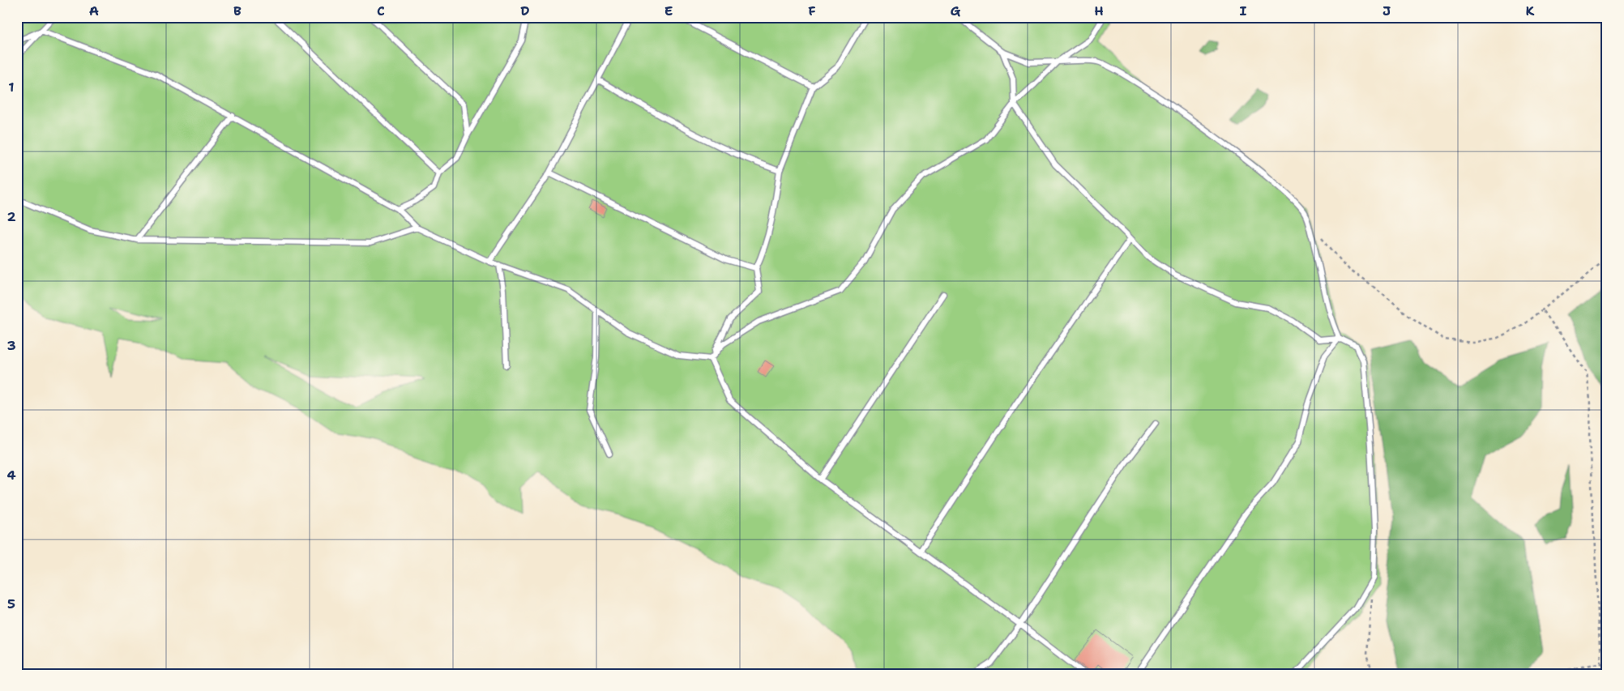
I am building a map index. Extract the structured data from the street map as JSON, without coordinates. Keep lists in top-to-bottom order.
{
  "grid": {
    "columns": [
      "A",
      "B",
      "C",
      "D",
      "E",
      "F",
      "G",
      "H",
      "I",
      "J",
      "K"
    ],
    "rows": [
      "1",
      "2",
      "3",
      "4",
      "5"
    ]
  }
}
